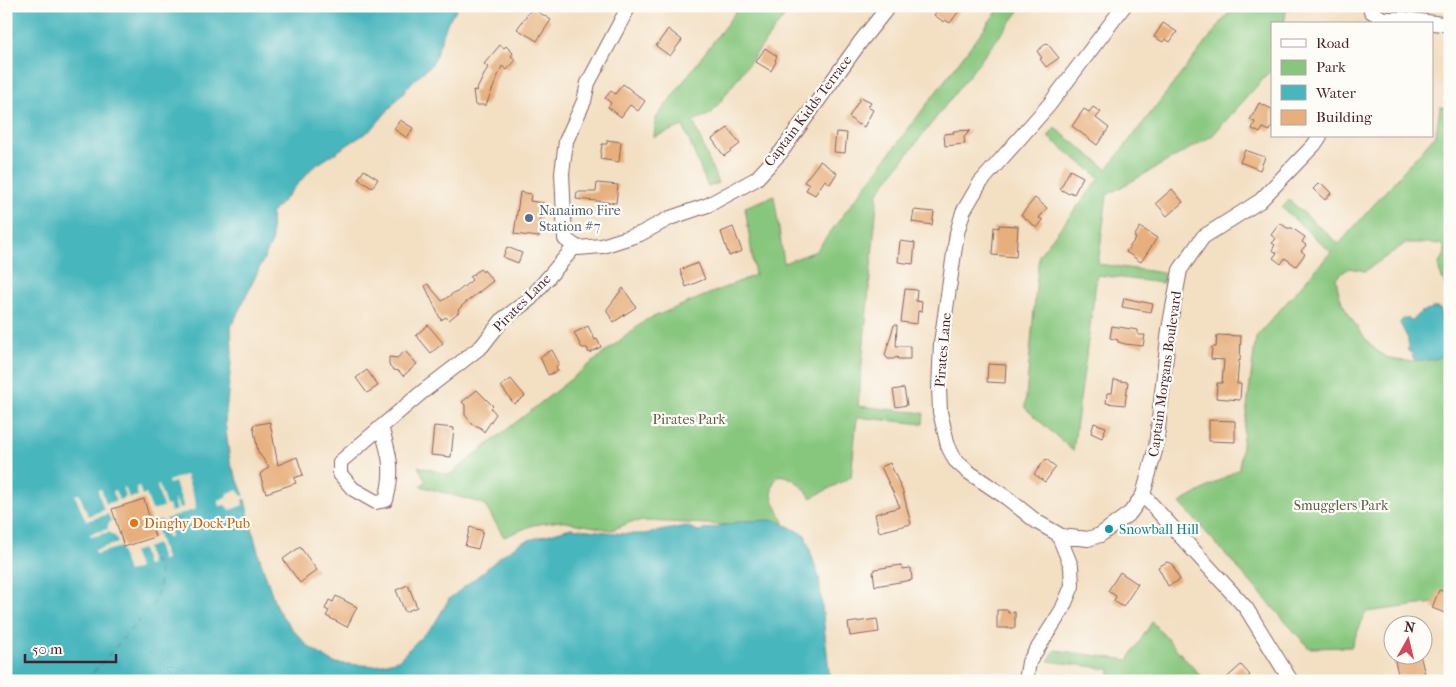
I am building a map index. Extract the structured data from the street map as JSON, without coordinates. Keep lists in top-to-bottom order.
{
  "streets": {
    "street": ["Captain Kidds Terrace", "Pirates Lane", "Captain Morgans Boulevard"]
  },
  "crossings": [
    ["Captain Kidds Terrace", "Pirates Lane"],
    ["Pirates Lane", "Captain Morgans Boulevard"]
  ],
  "parks": ["Pirates Park", "Smugglers Park"],
  "places": ["Nanaimo Fire Station #7", "Dinghy Dock Pub", "Snowball Hill"],
  "legend": [
    "Road",
    "Park",
    "Water",
    "Building"
  ],
  "scale_bar": "50 m",
  "north": "top"
}
